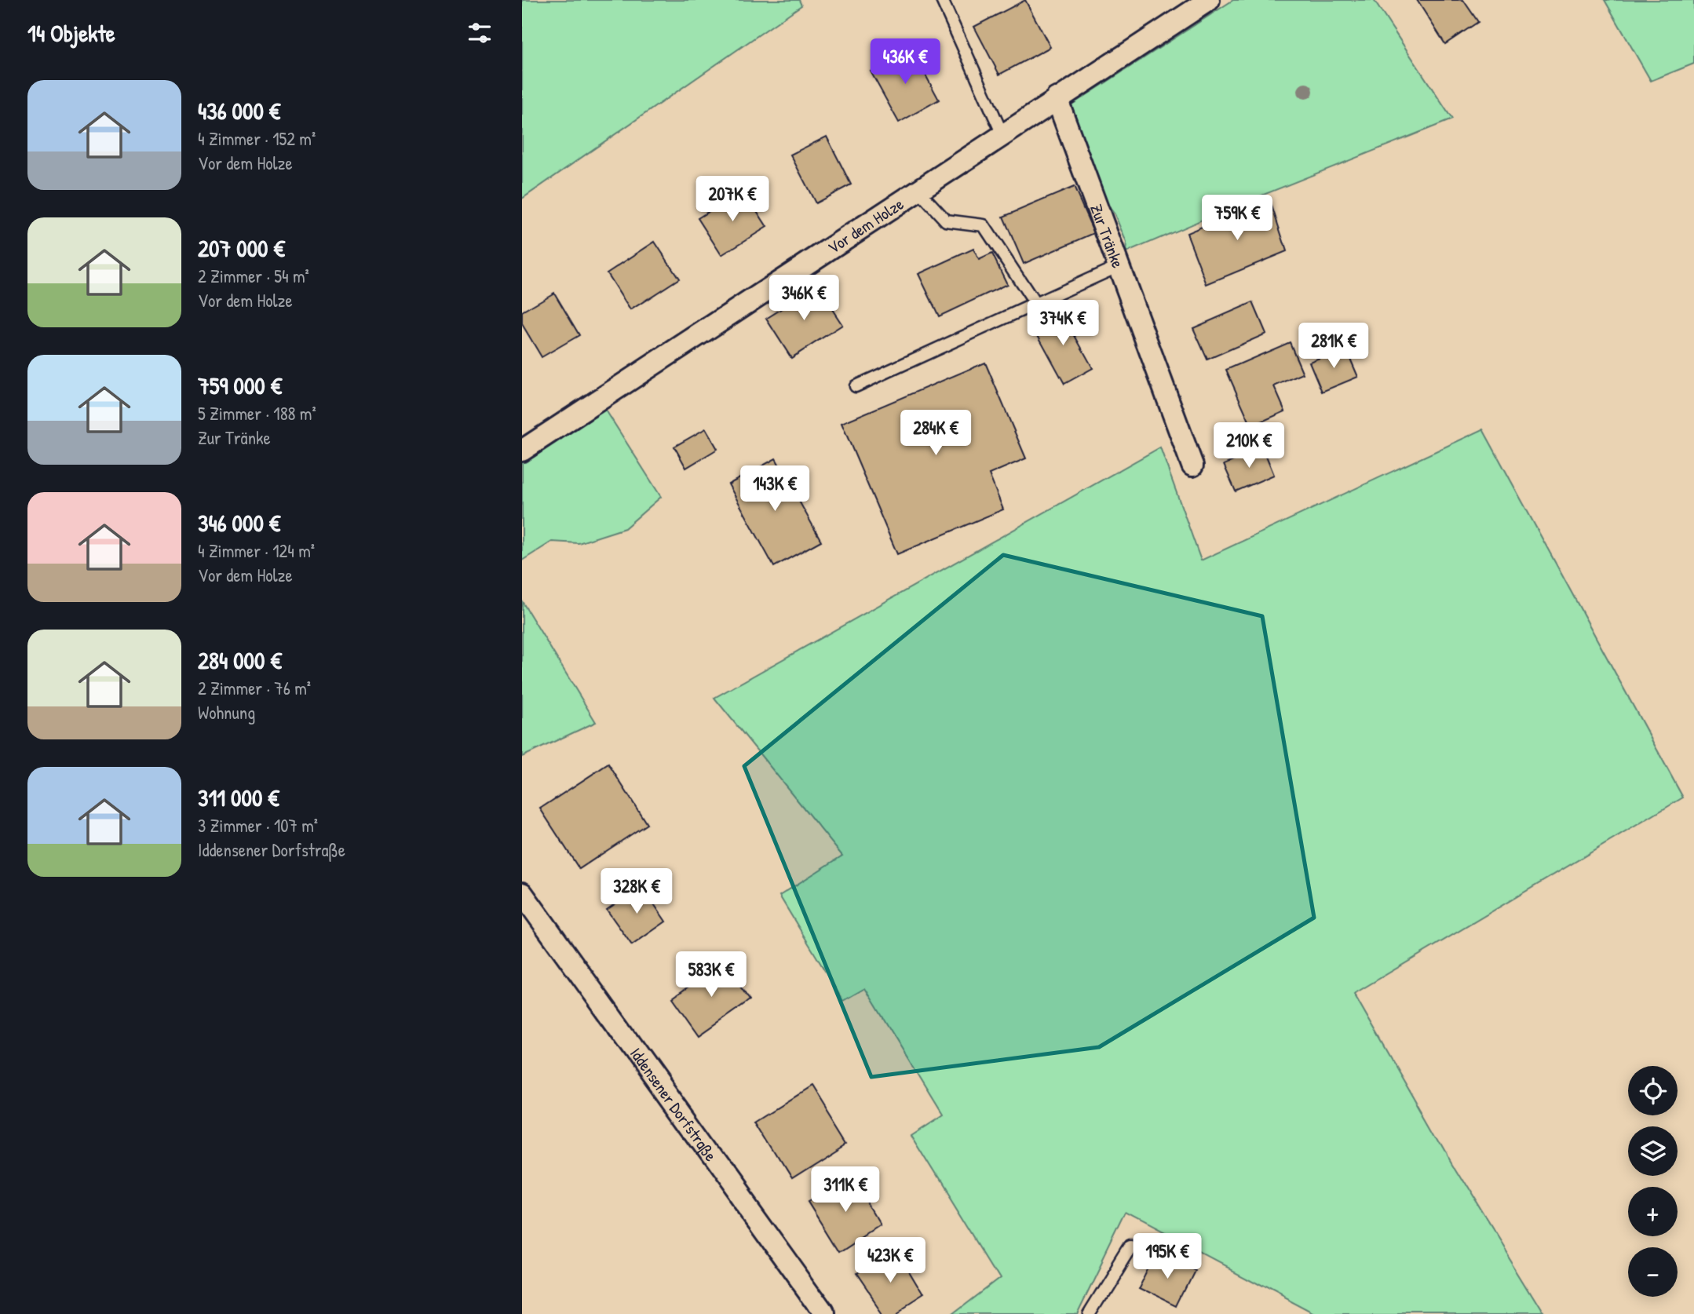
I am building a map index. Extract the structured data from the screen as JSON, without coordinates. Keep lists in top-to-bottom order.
{
  "streets": {
    "street": ["Vor dem Holze", "Zur Tränke", "Iddensener Dorfstraße"]
  },
  "crossings": [
    ["Vor dem Holze", "Zur Tränke"]
  ],
  "page": {
    "heading": "14 Objekte",
    "price": [
      "436K €",
      "207K €",
      "759K €",
      "346K €",
      "374K €",
      "281K €",
      "284K €",
      "210K €",
      "143K €",
      "328K €",
      "583K €",
      "311K €",
      "195K €",
      "423K €"
    ],
    "list": [
      {
        "name": "436 000 €",
        "note": "4 Zimmer · 152 m² · Vor dem Holze"
      },
      {
        "name": "207 000 €",
        "note": "2 Zimmer · 54 m² · Vor dem Holze"
      },
      {
        "name": "759 000 €",
        "note": "5 Zimmer · 188 m² · Zur Tränke"
      },
      {
        "name": "346 000 €",
        "note": "4 Zimmer · 124 m² · Vor dem Holze"
      },
      {
        "name": "284 000 €",
        "note": "2 Zimmer · 76 m² · Wohnung"
      },
      {
        "name": "311 000 €",
        "note": "3 Zimmer · 107 m² · Iddensener Dorfstraße"
      }
    ],
    "map_buttons": ["+", "−"]
  }
}
